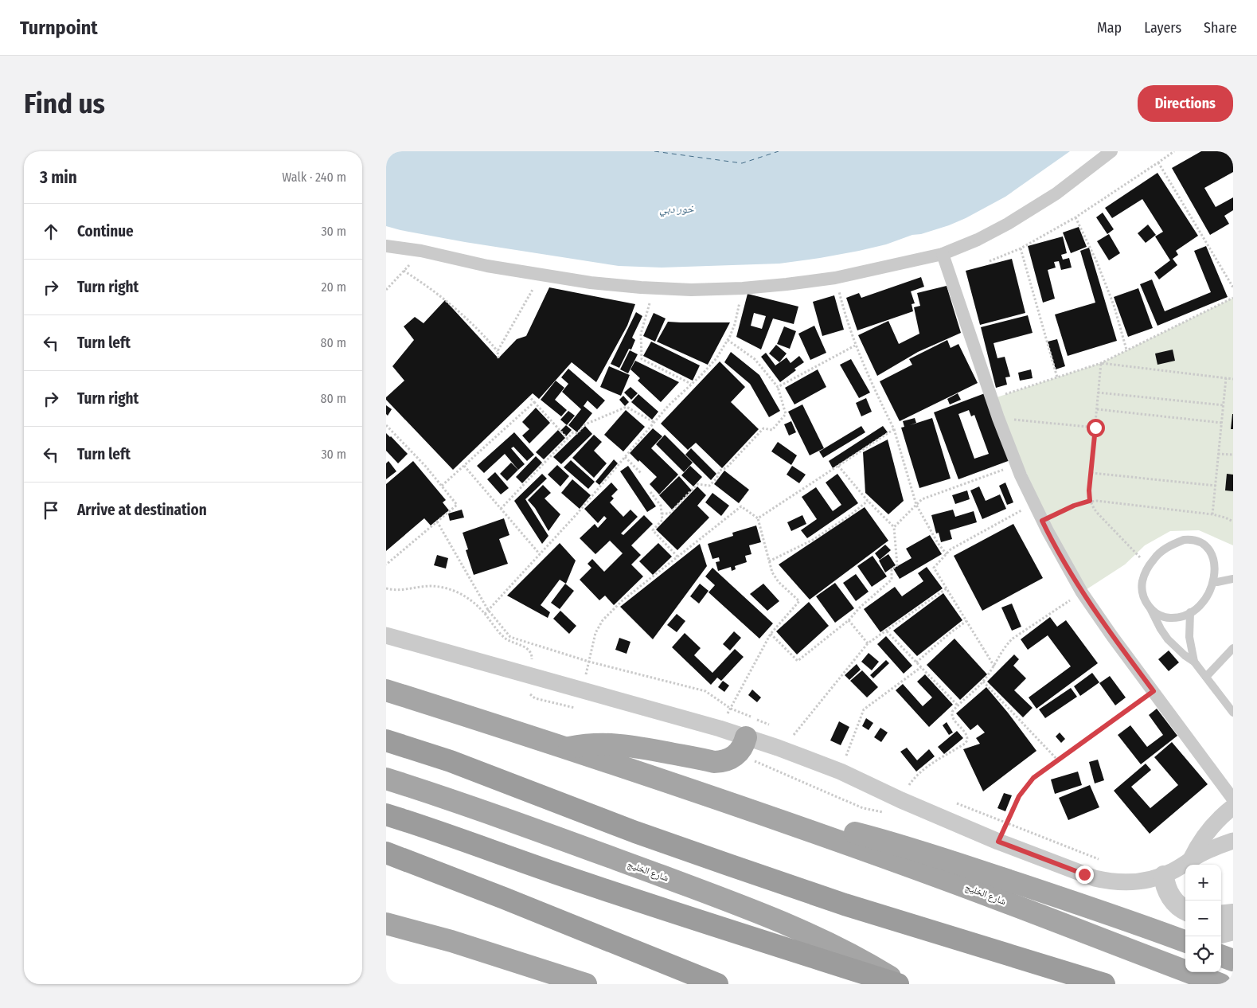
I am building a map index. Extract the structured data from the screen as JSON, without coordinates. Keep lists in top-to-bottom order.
{
  "streets": {
    "main road": ["شارع الخليج"]
  },
  "water": ["خور دبي"],
  "page": {
    "header": "Turnpoint",
    "nav": ["Map", "Layers", "Share"],
    "buttons": "Directions",
    "title": "Find us",
    "heading": ["3 min", "Walk · 240 m"],
    "list": [
      ["Continue", "30 m"],
      ["Turn right", "20 m"],
      ["Turn left", "80 m"],
      ["Turn right", "80 m"],
      ["Turn left", "30 m"],
      "Arrive at destination"
    ],
    "map_buttons": ["+", "−"]
  }
}
